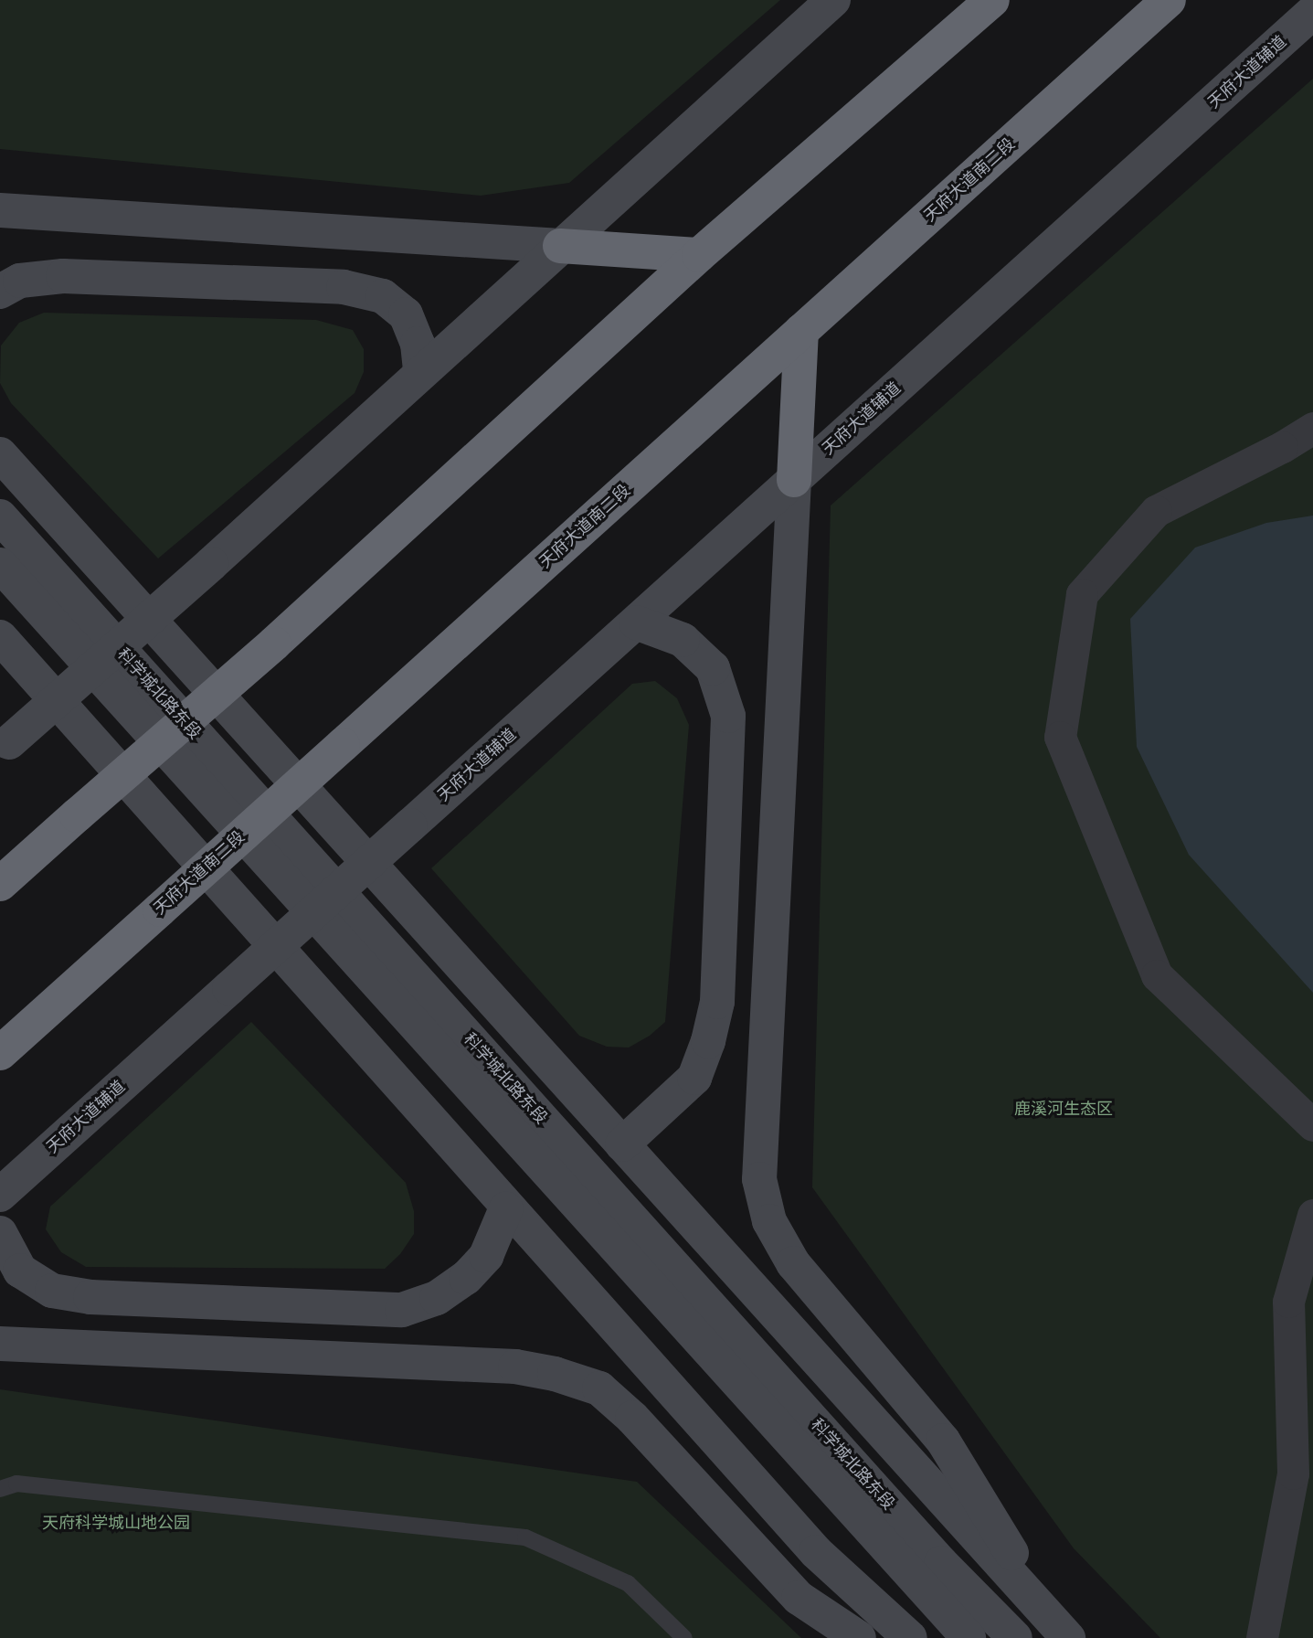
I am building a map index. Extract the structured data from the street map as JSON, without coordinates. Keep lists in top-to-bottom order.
{
  "streets": {
    "highway": ["天府大道南二段"],
    "main road": ["天府大道辅道", "科学城北路东段"]
  },
  "parks": ["鹿溪河生态区", "天府科学城山地公园"]
}
